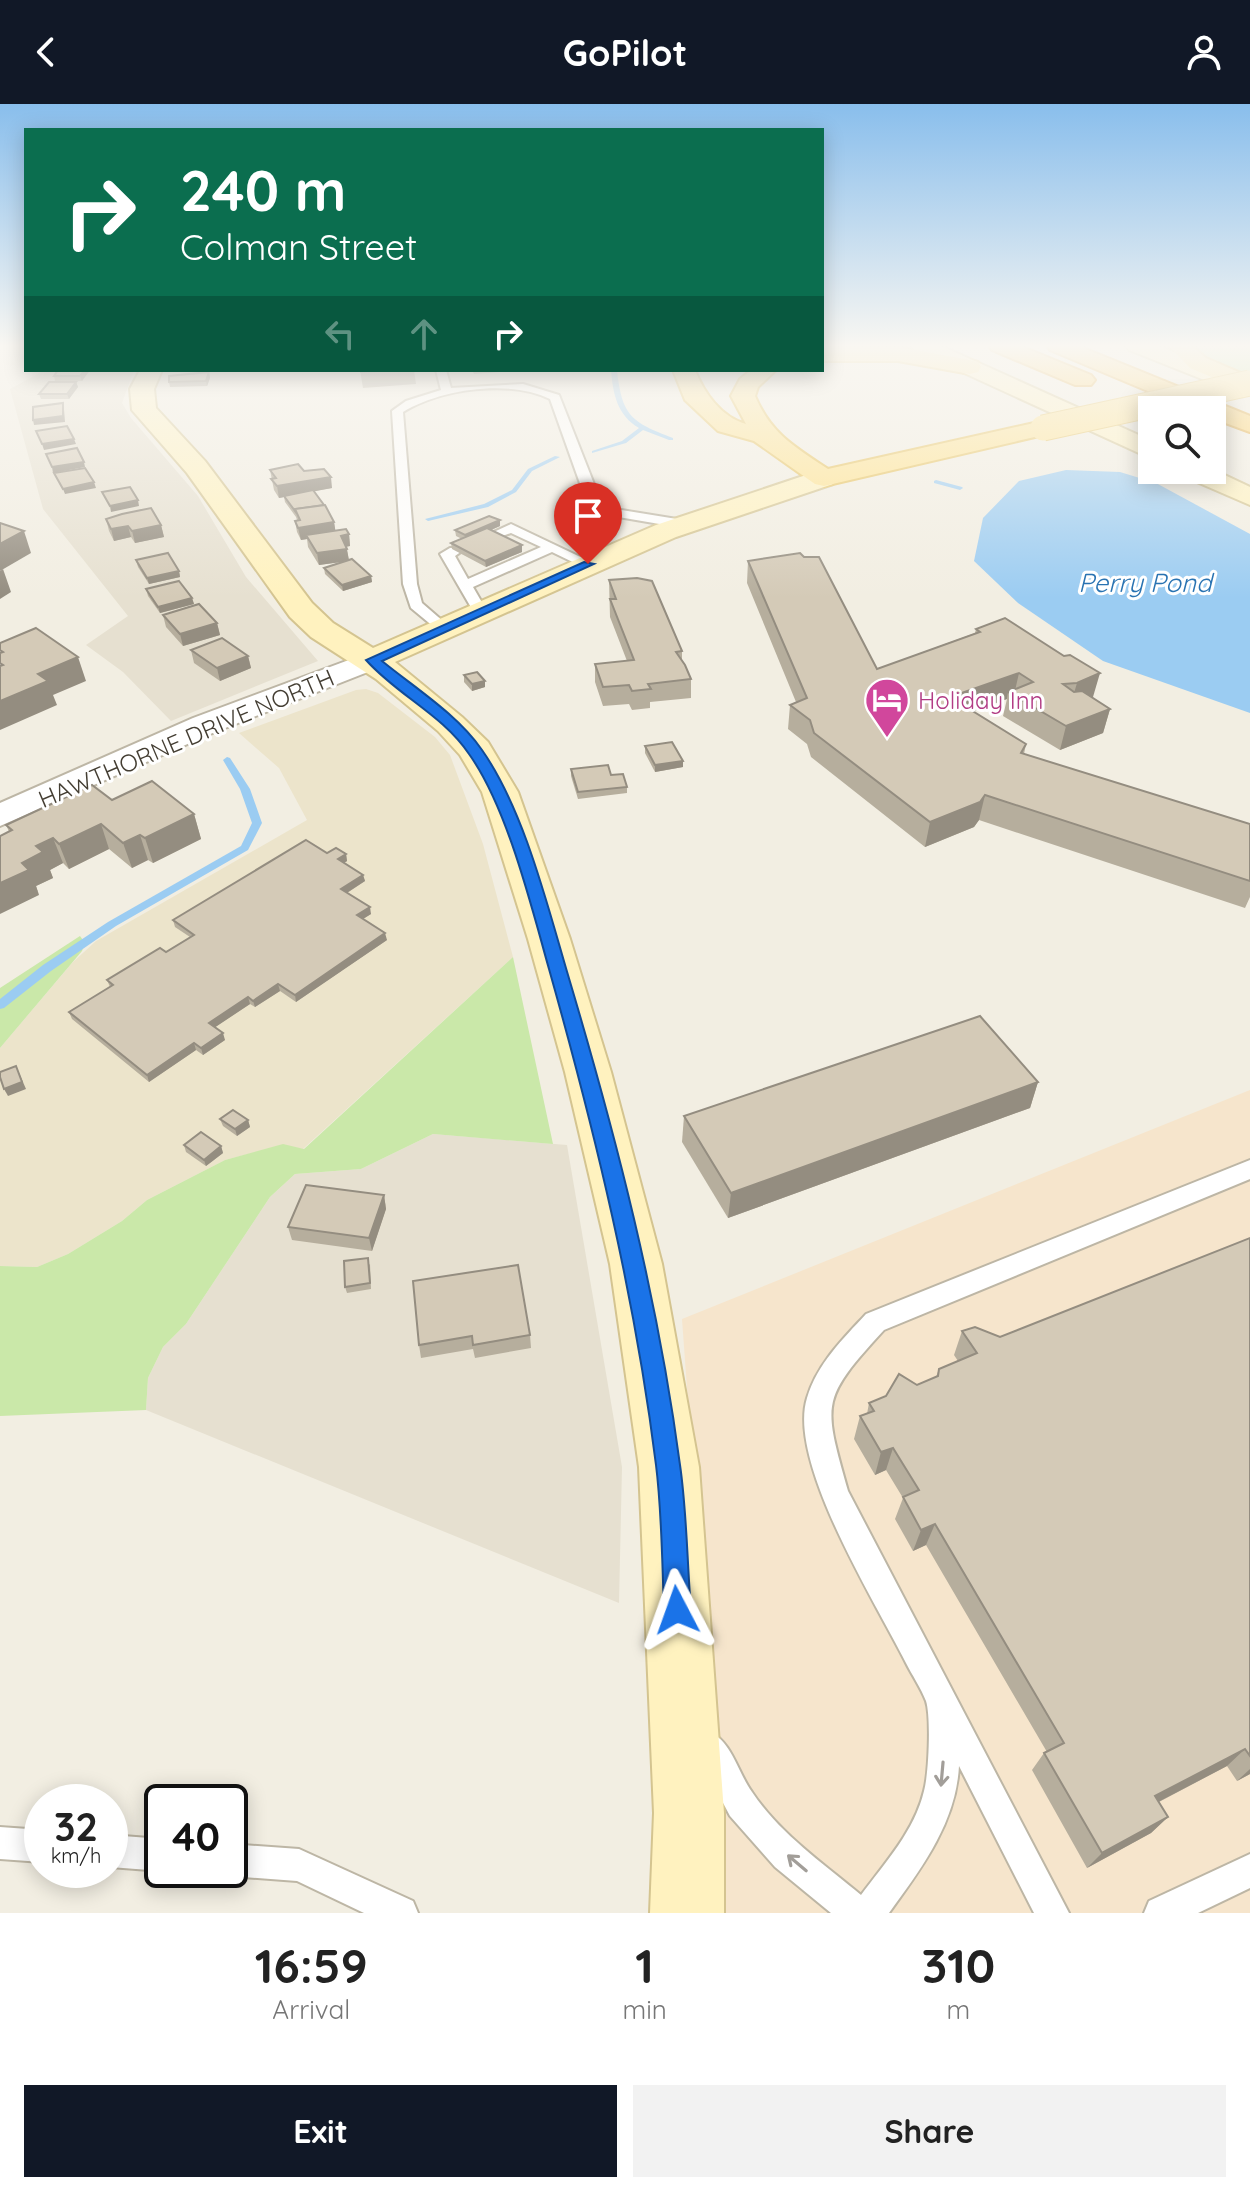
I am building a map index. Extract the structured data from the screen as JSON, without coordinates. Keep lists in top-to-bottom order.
{
  "streets": {
    "street": ["HAWTHORNE DRIVE NORTH"]
  },
  "water": ["Perry Pond"],
  "places": {
    "hotel": ["Holiday Inn"]
  },
  "page": {
    "header": "GoPilot",
    "turn": ["240 m", "Colman Street"],
    "speed": "32 km/h",
    "limit": "40",
    "eta": [
      "16:59",
      "Arrival",
      "1",
      "min",
      "310",
      "m"
    ],
    "buttons": ["Exit", "Share"]
  }
}
